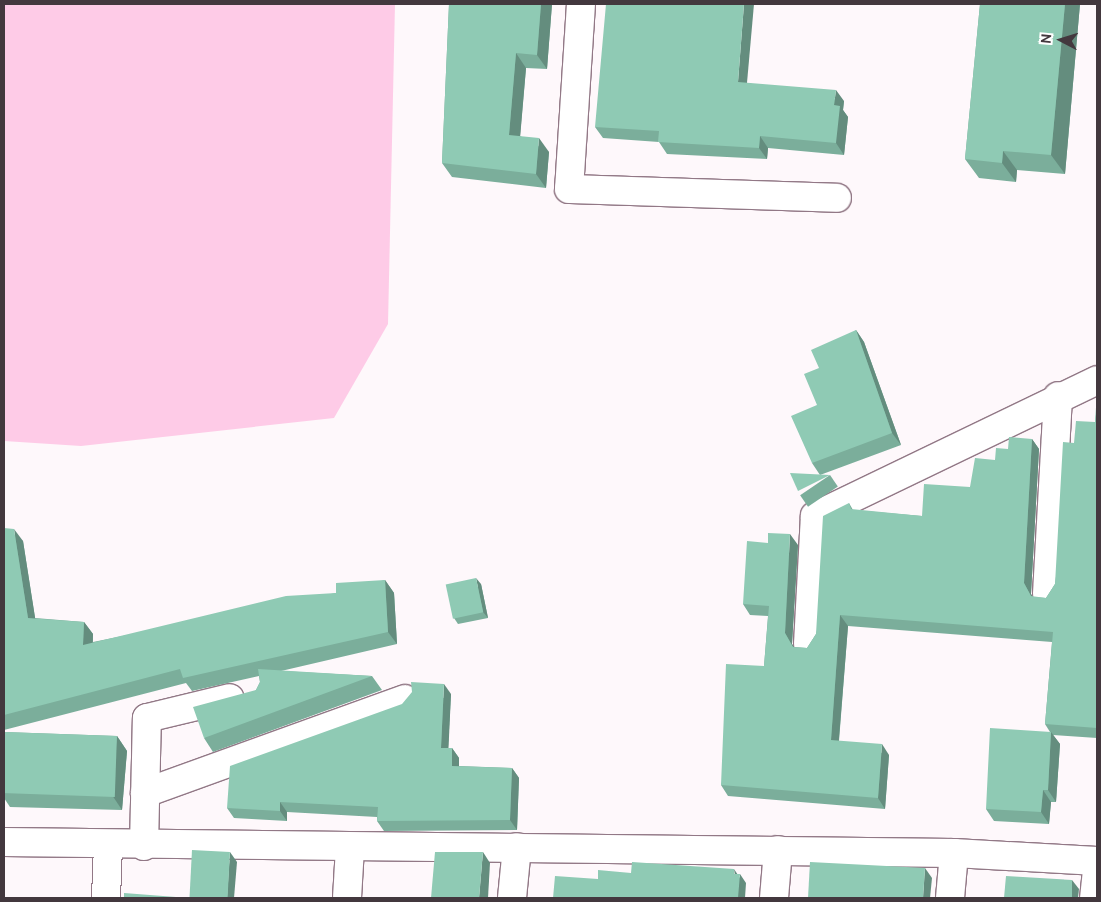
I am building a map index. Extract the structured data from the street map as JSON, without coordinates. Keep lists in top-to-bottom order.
{
  "north": "left"
}
